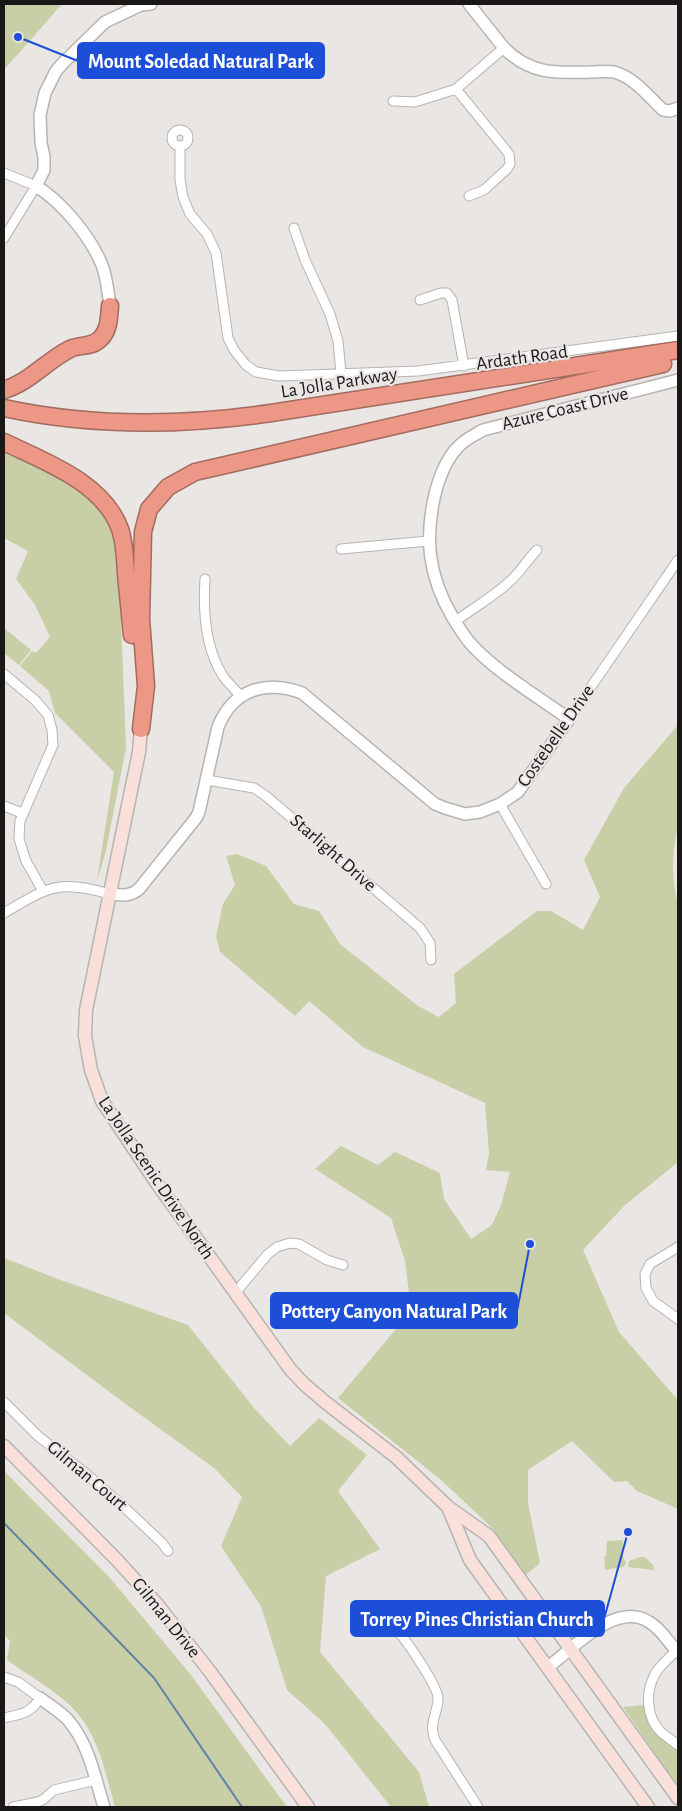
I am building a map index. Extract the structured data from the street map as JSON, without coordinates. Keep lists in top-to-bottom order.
{
  "streets": {
    "highway": ["La Jolla Parkway"],
    "main road": ["La Jolla Scenic Drive North", "Gilman Drive"],
    "street": [
      "Ardath Road",
      "Azure Coast Drive",
      "Costebelle Drive",
      "Starlight Drive",
      "Gilman Court"
    ]
  },
  "places": ["Mount Soledad Natural Park", "Pottery Canyon Natural Park", "Torrey Pines Christian Church"]
}
